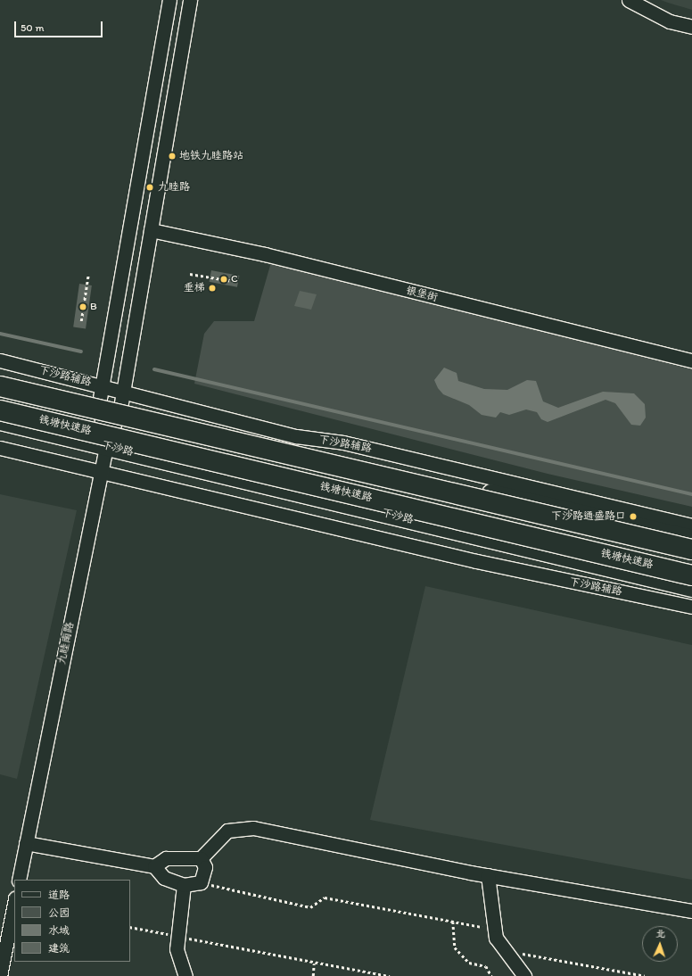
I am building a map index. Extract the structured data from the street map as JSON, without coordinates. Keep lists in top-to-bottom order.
{
  "streets": {
    "highway": ["钱塘快速路"],
    "main road": ["下沙路"],
    "street": ["银堡街", "下沙路辅路", "九睦南路"]
  },
  "crossings": [
    ["下沙路辅路", "九睦南路"],
    ["下沙路", "九睦南路"]
  ],
  "places": [
    "地铁九睦路站",
    "九睦路",
    "C",
    "垂梯",
    "B",
    "下沙路通盛路口"
  ],
  "legend": [
    "道路",
    "公园",
    "水域",
    "建筑"
  ],
  "scale_bar": "50 m",
  "north": "top"
}
